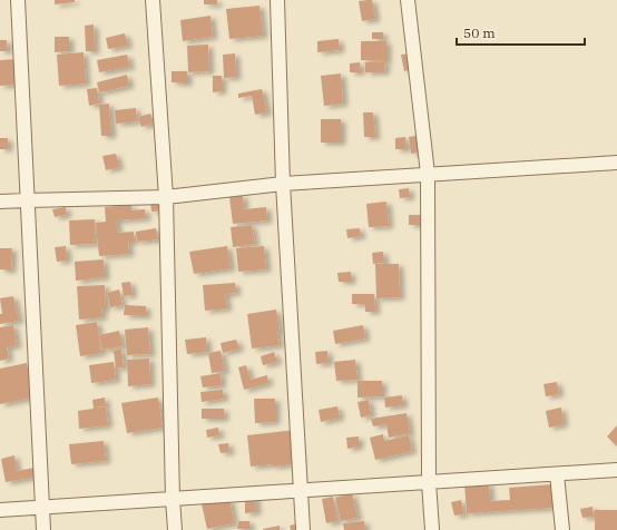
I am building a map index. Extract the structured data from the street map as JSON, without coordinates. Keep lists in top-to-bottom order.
{
  "scale_bar": "50 m"
}
